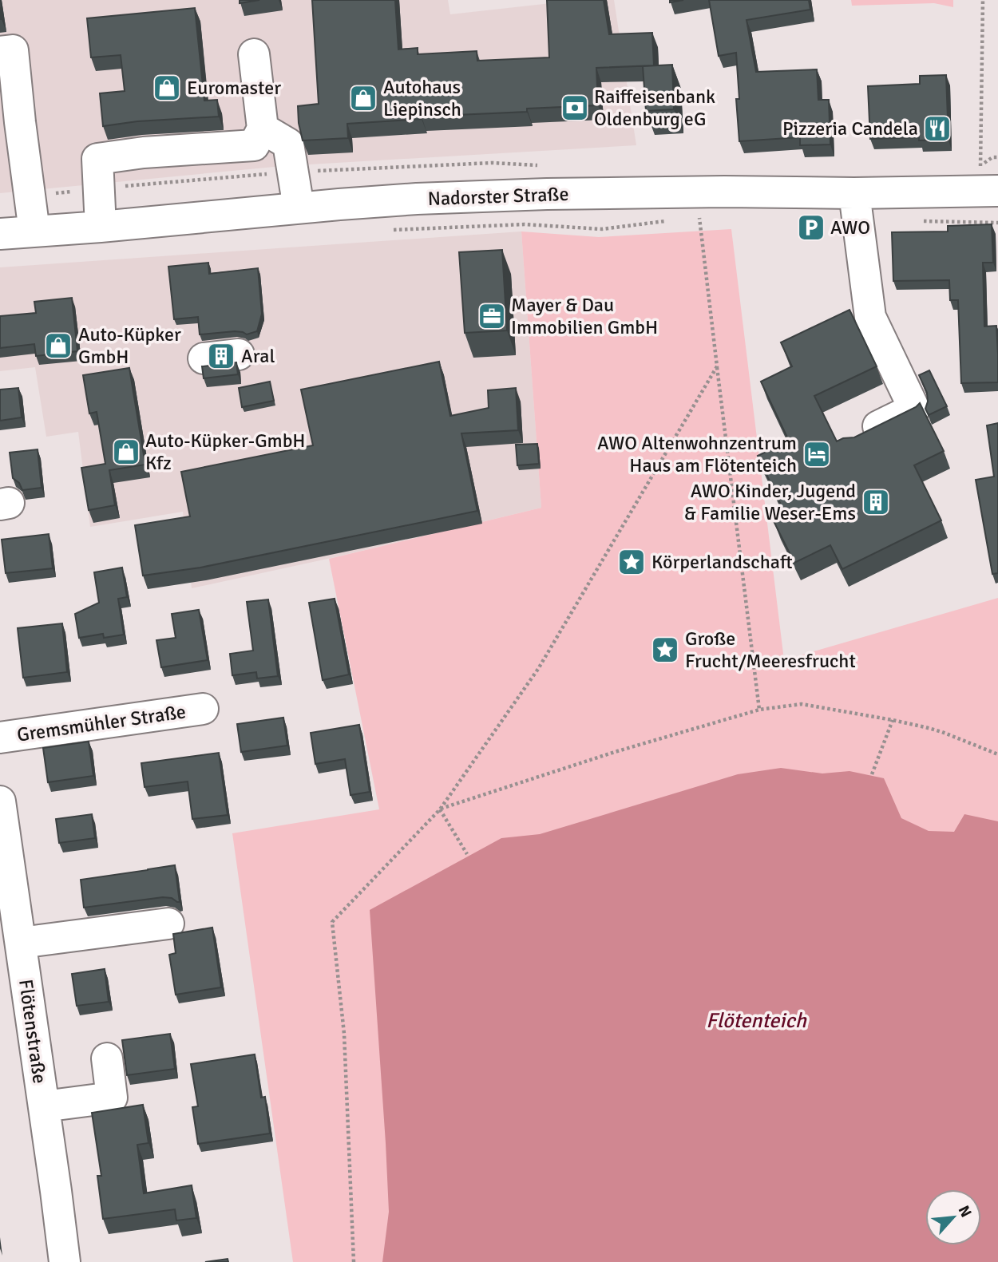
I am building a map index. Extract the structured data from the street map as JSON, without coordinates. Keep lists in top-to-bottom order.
{
  "streets": {
    "street": ["Nadorster Straße", "Gremsmühler Straße", "Flötenstraße"]
  },
  "water": ["Flötenteich"],
  "places": {
    "shop": [
      "Euromaster",
      "Autohaus Liepinsch",
      "Auto-Küpker GmbH",
      "Auto-Küpker-GmbH Kfz"
    ],
    "bank": ["Raiffeisenbank Oldenburg eG"],
    "restaurant": ["Pizzeria Candela"],
    "parking": ["AWO"],
    "office": ["Mayer & Dau Immobilien GmbH"],
    "building": ["Aral", "AWO Kinder, Jugend & Familie Weser-Ems"],
    "hotel": ["AWO Altenwohnzentrum Haus am Flötenteich"],
    "place": ["Körperlandschaft", "Große Frucht/Meeresfrucht"]
  },
  "north": "top right"
}
